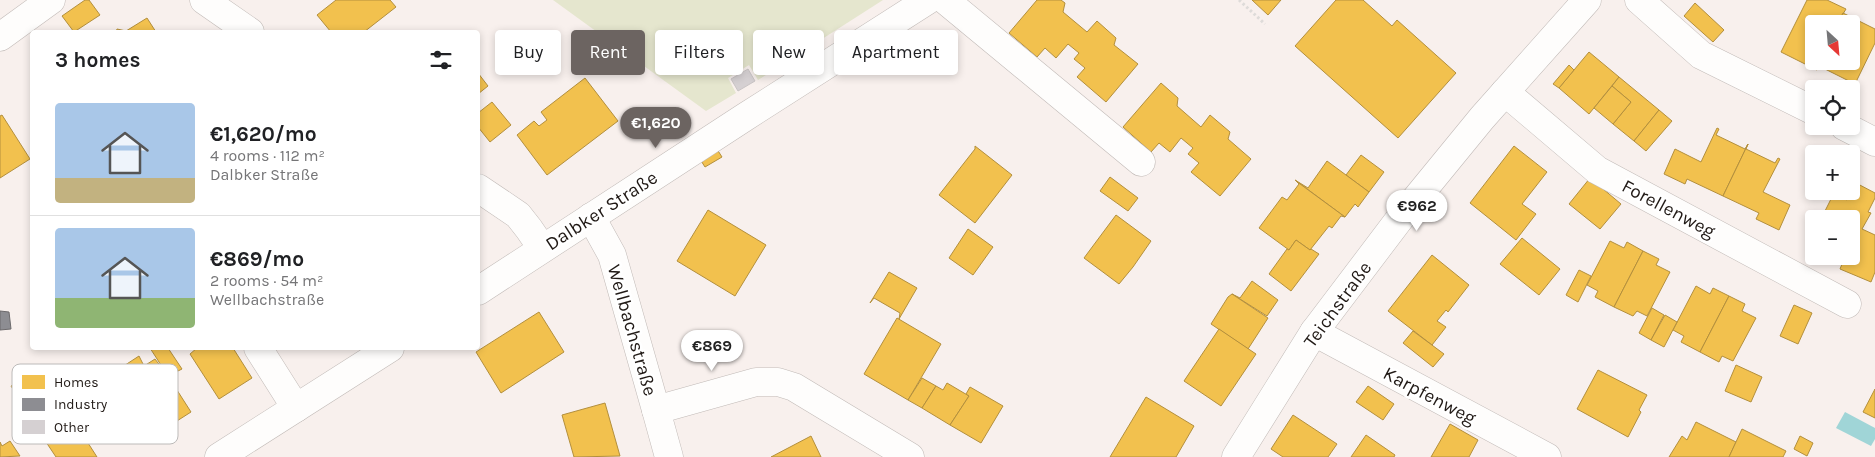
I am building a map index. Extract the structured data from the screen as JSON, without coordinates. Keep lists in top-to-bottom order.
{
  "streets": {
    "street": [
      "Forellenweg",
      "Dalbker Straße",
      "Teichstraße",
      "Wellbachstraße",
      "Karpfenweg"
    ]
  },
  "crossings": [
    ["Forellenweg", "Teichstraße"],
    ["Dalbker Straße", "Wellbachstraße"],
    ["Teichstraße", "Karpfenweg"]
  ],
  "legend": ["Homes", "Industry", "Other"],
  "north": "bottom right",
  "page": {
    "map_buttons": ["+", "−"],
    "chip": [
      "Buy",
      "Rent",
      "Filters",
      "New",
      "Apartment"
    ],
    "heading": "3 homes",
    "list": [
      {
        "name": "€1,620/mo",
        "note": "4 rooms · 112 m² · Dalbker Straße"
      },
      {
        "name": "€869/mo",
        "note": "2 rooms · 54 m² · Wellbachstraße"
      }
    ],
    "price": ["€1,620", "€962", "€869"]
  }
}
